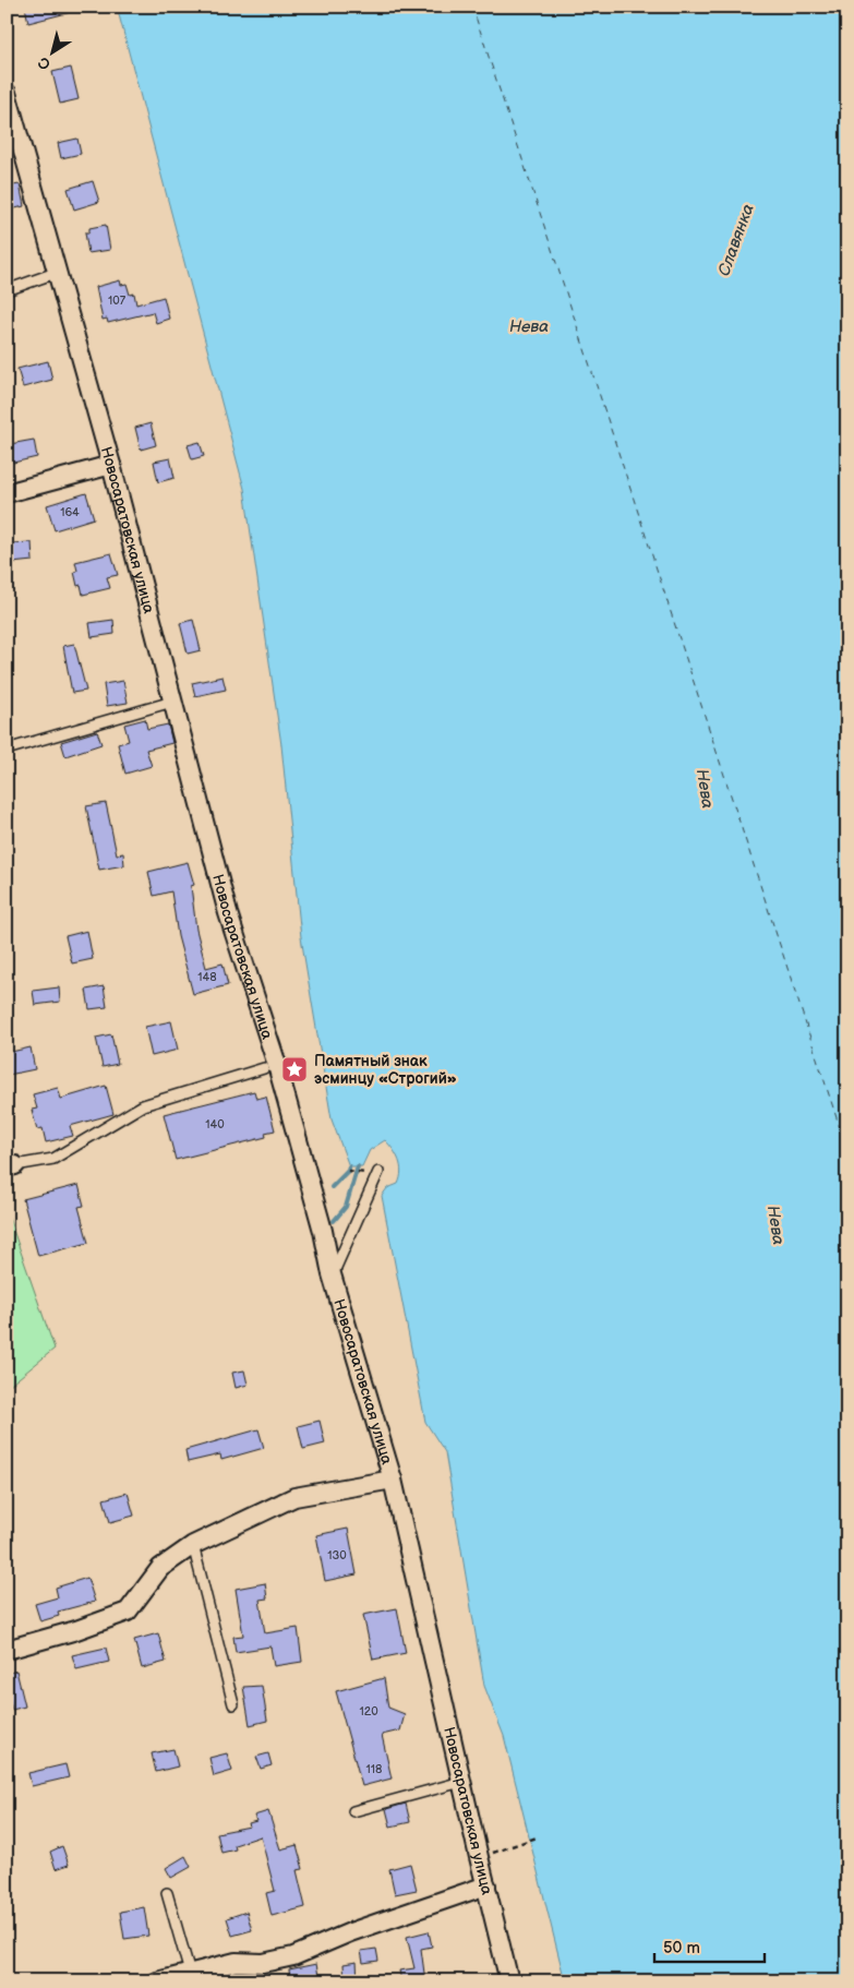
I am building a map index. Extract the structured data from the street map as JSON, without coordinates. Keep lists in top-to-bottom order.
{
  "streets": {
    "street": ["Новосаратовская улица"]
  },
  "water": ["Славянка", "Нева"],
  "places": {
    "place": ["Памятный знак эсминцу «Строгий»"]
  },
  "house_numbers": [
    "107",
    "164",
    "148",
    "140",
    "130",
    "120",
    "118"
  ],
  "scale_bar": "50 m",
  "north": "bottom left"
}
